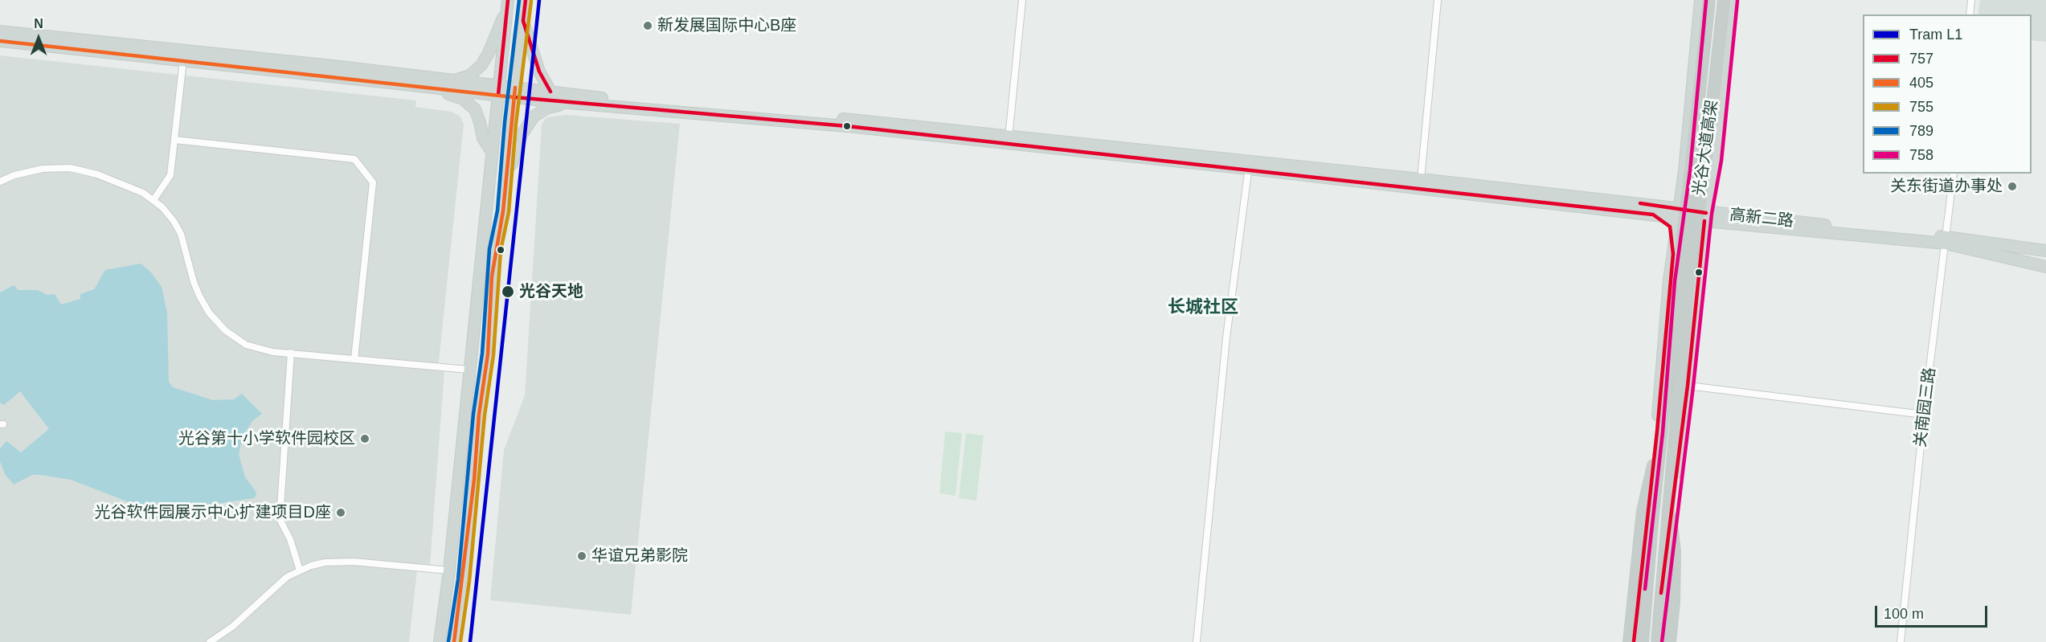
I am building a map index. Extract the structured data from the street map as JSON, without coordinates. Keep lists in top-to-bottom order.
{
  "streets": {
    "highway": ["光谷大道高架"],
    "main road": ["高新二路"],
    "street": ["关南园三路"]
  },
  "crossings": [
    ["高新二路", "关南园三路"]
  ],
  "districts": ["长城社区"],
  "places": [
    "新发展国际中心B座",
    "关东街道办事处",
    "光谷天地",
    "光谷第十小学软件园校区",
    "光谷软件园展示中心扩建项目D座",
    "华谊兄弟影院"
  ],
  "lines": [
    "tram line L1",
    "transit line 757",
    "transit line 789",
    "transit line 755",
    "transit line 758",
    "transit line 405"
  ],
  "legend": [
    "Tram L1",
    "757",
    "405",
    "755",
    "789",
    "758"
  ],
  "scale_bar": "100 m",
  "north": "top"
}
